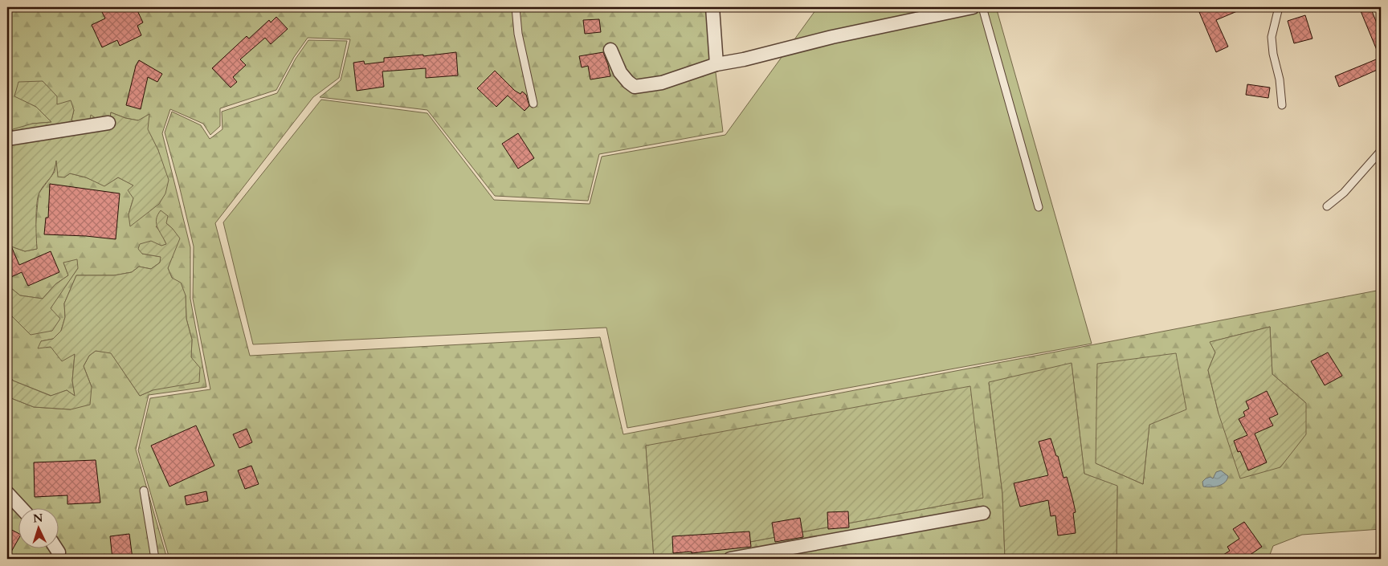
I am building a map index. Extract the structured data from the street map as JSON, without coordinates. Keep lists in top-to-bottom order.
{
  "north": "top"
}
